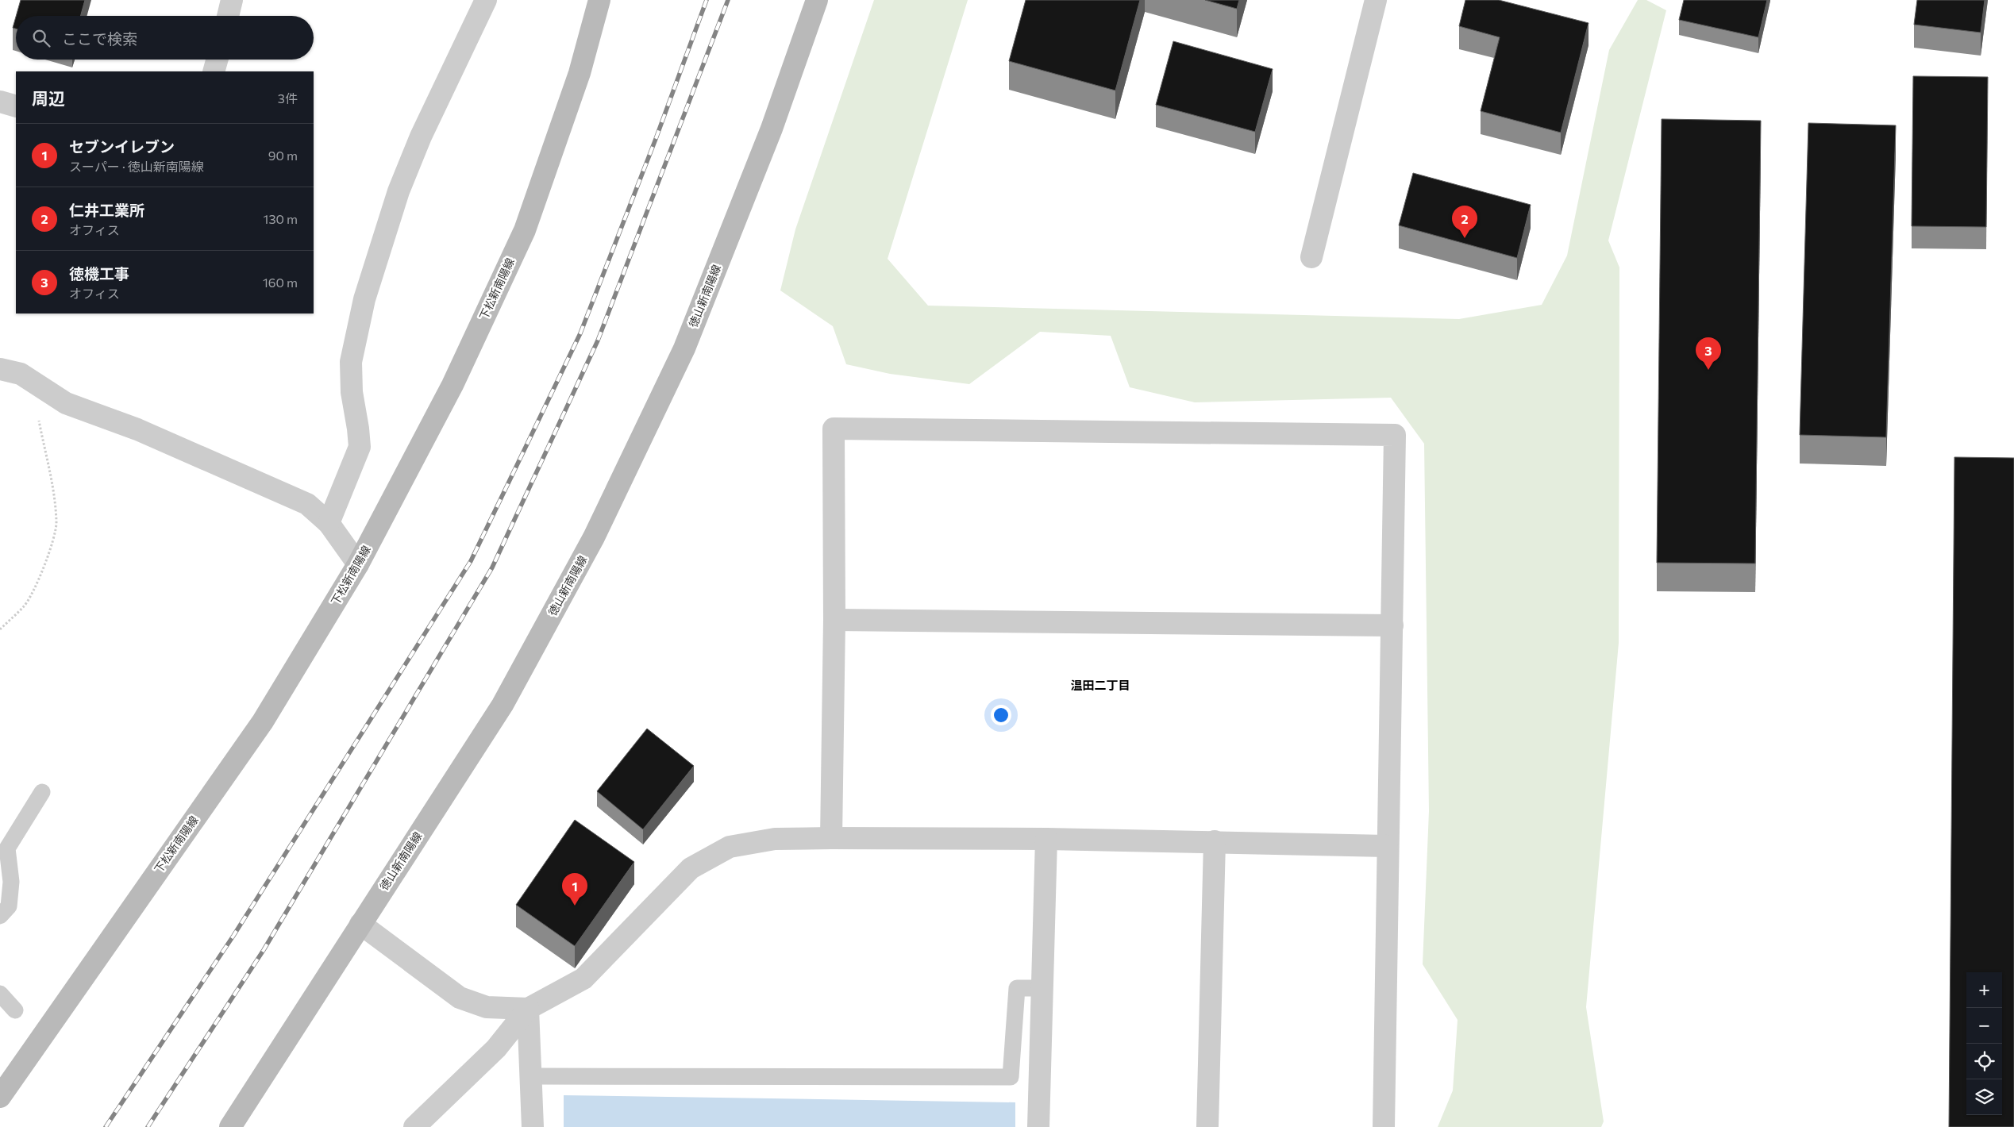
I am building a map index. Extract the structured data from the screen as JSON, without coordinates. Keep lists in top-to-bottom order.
{
  "streets": {
    "main road": ["下松新南陽線", "徳山新南陽線"]
  },
  "districts": ["温田二丁目"],
  "page": {
    "search": "ここで検索",
    "heading": ["周辺", "3件"],
    "list": [
      {
        "mark": "1",
        "name": "セブンイレブン",
        "note": "スーパー · 徳山新南陽線",
        "value": "90 m"
      },
      {
        "mark": "2",
        "name": "仁井工業所",
        "note": "オフィス",
        "value": "130 m"
      },
      {
        "mark": "3",
        "name": "徳機工事",
        "note": "オフィス",
        "value": "160 m"
      }
    ],
    "pins": ["2", "3", "1"],
    "map_buttons": ["+", "−"]
  }
}
